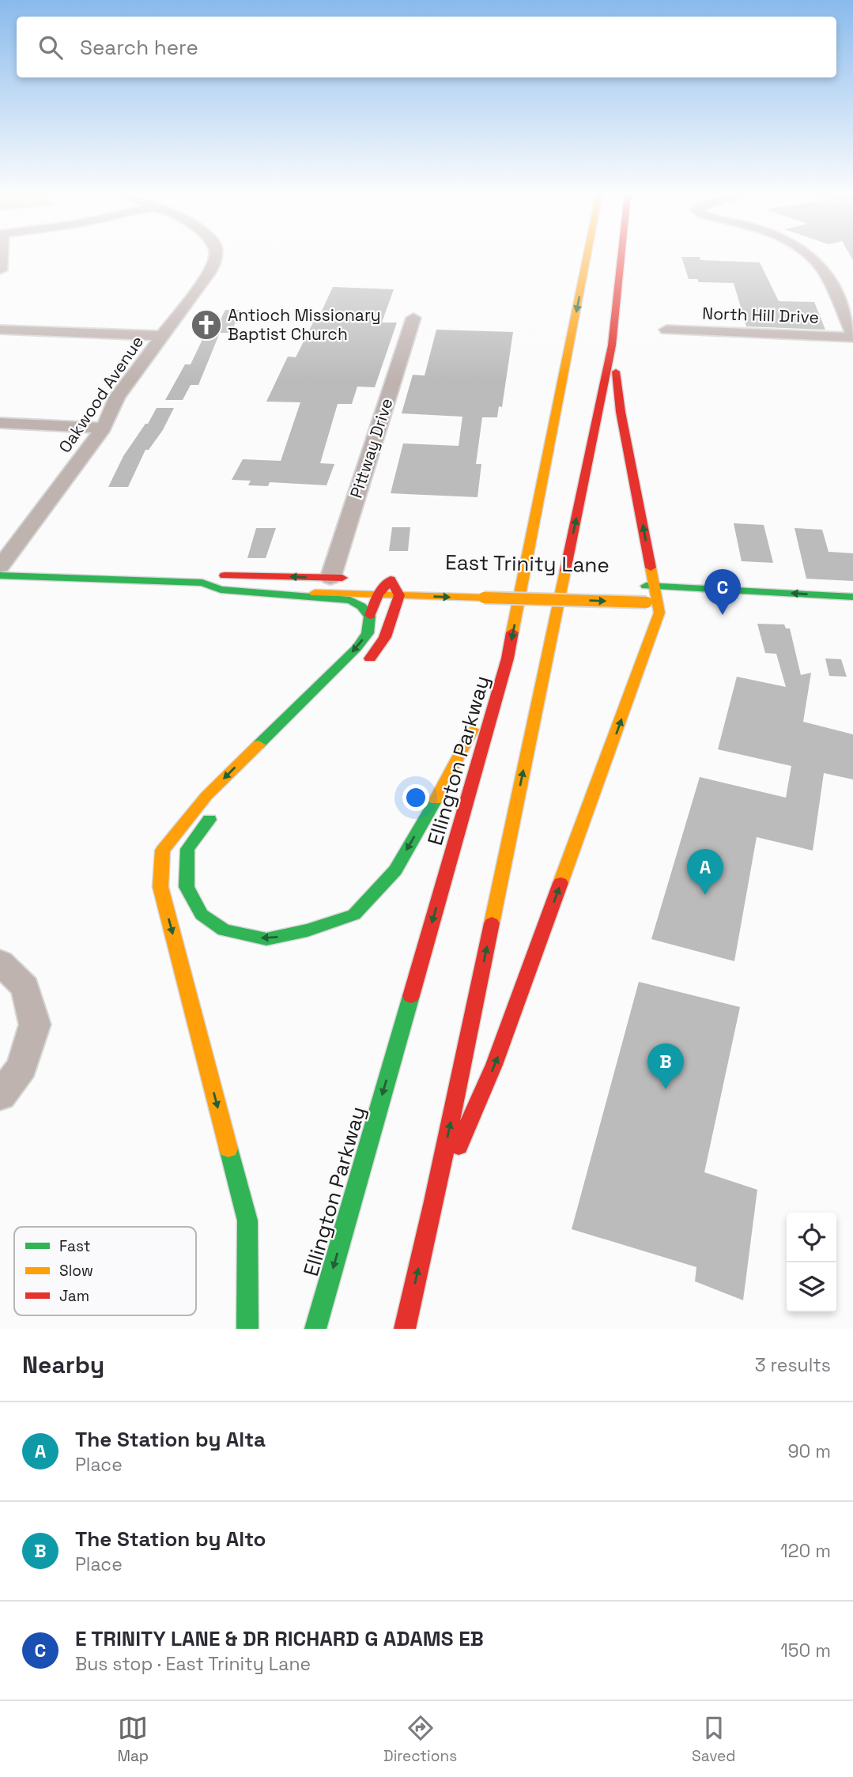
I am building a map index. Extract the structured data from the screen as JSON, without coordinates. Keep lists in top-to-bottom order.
{
  "streets": {
    "main road": ["East Trinity Lane", "Ellington Parkway"],
    "street": ["North Hill Drive", "Oakwood Avenue", "Pittway Drive"]
  },
  "crossings": [
    ["Pittway Drive", "East Trinity Lane"]
  ],
  "places": {
    "church": ["Antioch Missionary Baptist Church"]
  },
  "legend": ["Fast", "Slow", "Jam"],
  "page": {
    "search": "Search here",
    "pins": ["C", "A", "B"],
    "heading": ["Nearby", "3 results"],
    "list": [
      {
        "mark": "A",
        "name": "The Station by Alta",
        "note": "Place",
        "value": "90 m"
      },
      {
        "mark": "B",
        "name": "The Station by Alto",
        "note": "Place",
        "value": "120 m"
      },
      {
        "mark": "C",
        "name": "E TRINITY LANE & DR RICHARD G ADAMS EB",
        "note": "Bus stop · East Trinity Lane",
        "value": "150 m"
      }
    ],
    "nav": ["Map", "Directions", "Saved"]
  }
}
